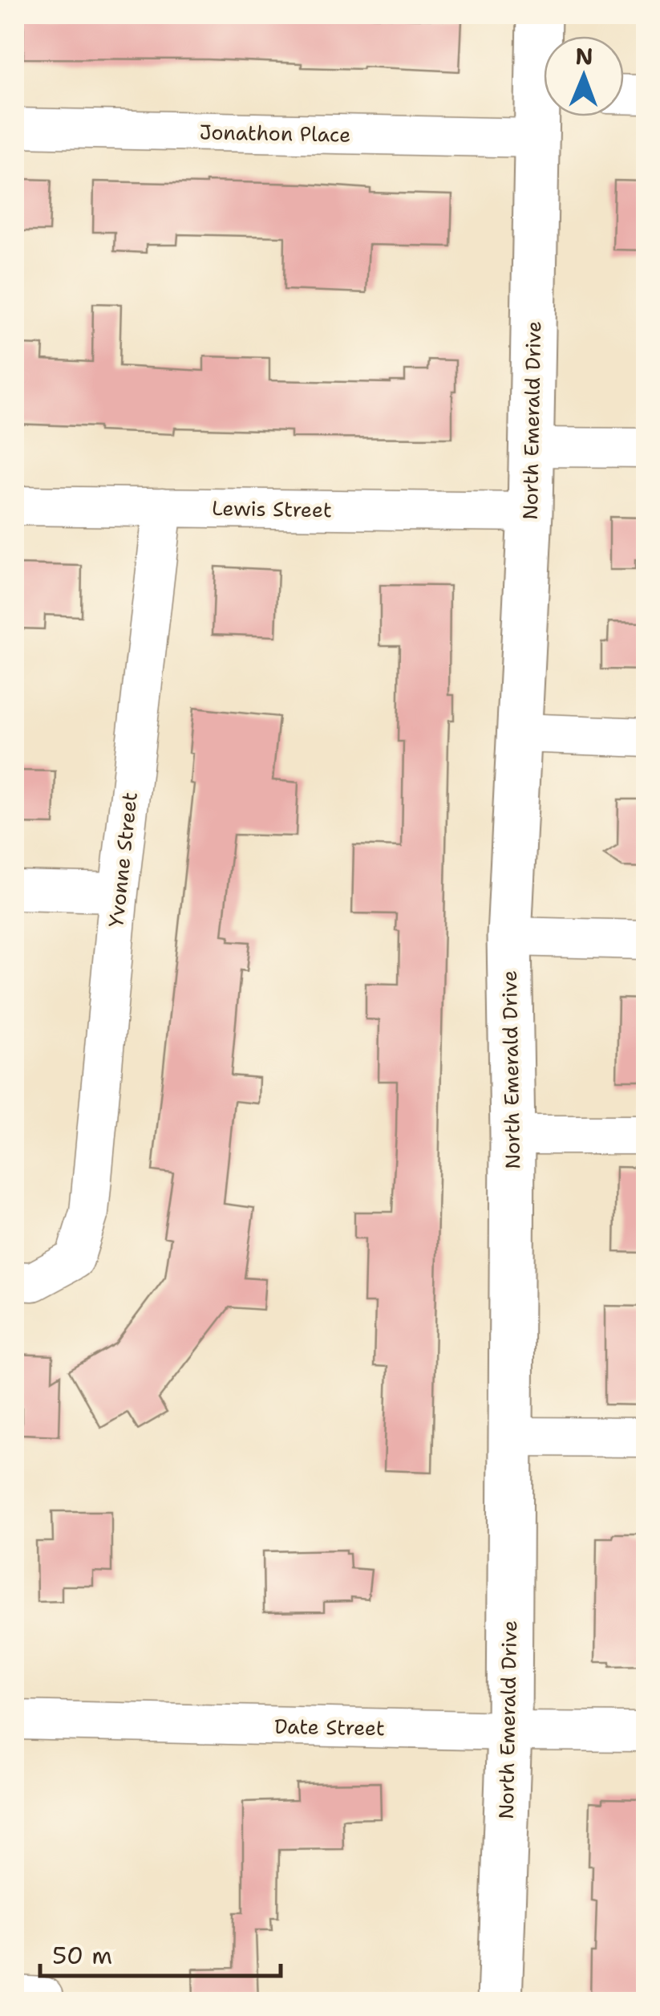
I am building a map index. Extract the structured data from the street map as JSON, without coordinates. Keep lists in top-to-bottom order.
{
  "streets": {
    "main road": ["North Emerald Drive"],
    "street": [
      "Jonathon Place",
      "Lewis Street",
      "Yvonne Street",
      "Date Street"
    ]
  },
  "crossings": [
    ["Jonathon Place", "North Emerald Drive"],
    ["North Emerald Drive", "Lewis Street"],
    ["North Emerald Drive", "Date Street"],
    ["Lewis Street", "Yvonne Street"]
  ],
  "scale_bar": "50 m",
  "north": "top"
}
